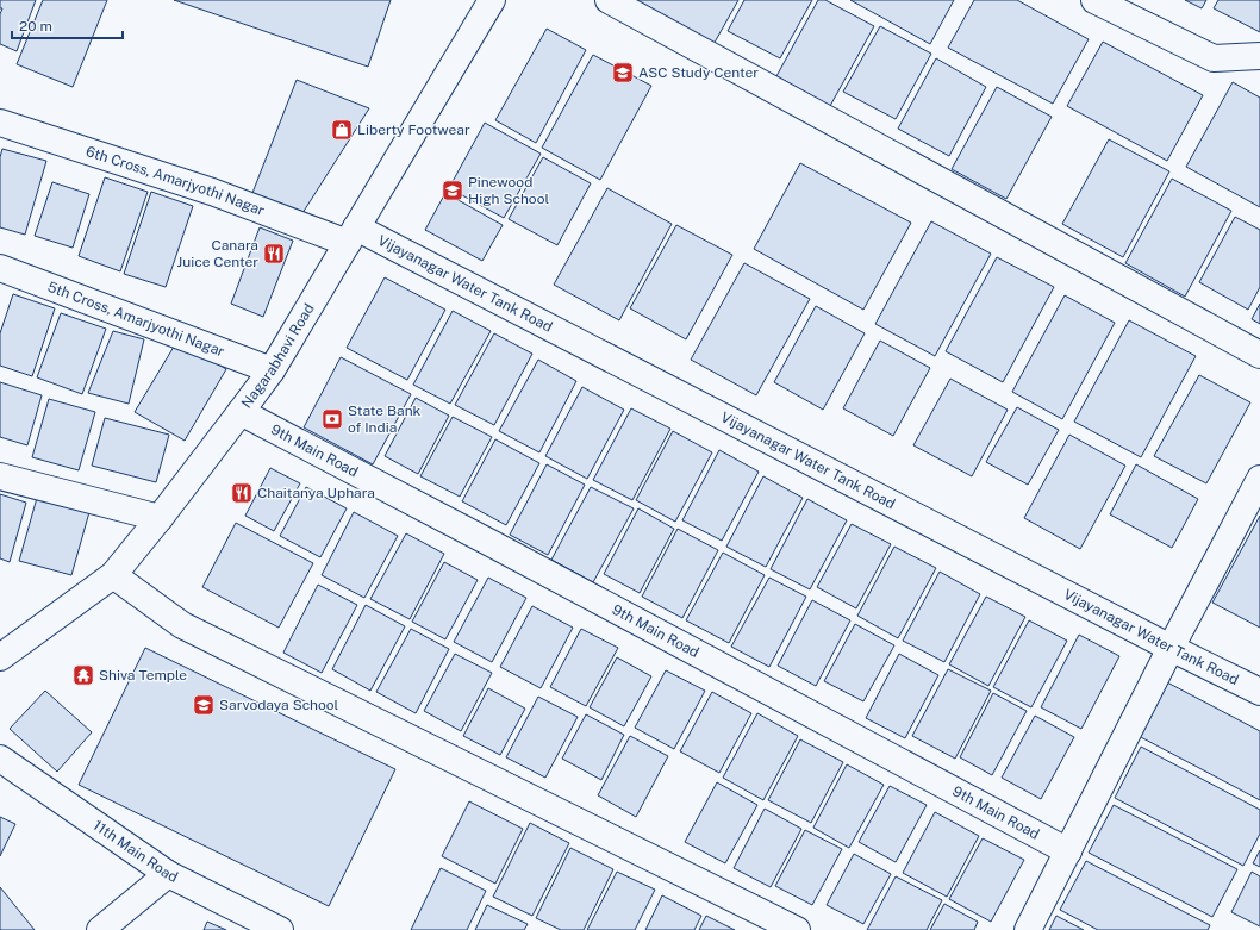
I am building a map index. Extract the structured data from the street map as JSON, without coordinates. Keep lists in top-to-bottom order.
{
  "streets": {
    "street": [
      "6th Cross, Amarjyothi Nagar",
      "Vijayanagar Water Tank Road",
      "5th Cross, Amarjyothi Nagar",
      "Nagarabhavi Road",
      "9th Main Road",
      "11th Main Road"
    ]
  },
  "crossings": [
    ["6th Cross, Amarjyothi Nagar", "Vijayanagar Water Tank Road"],
    ["6th Cross, Amarjyothi Nagar", "Nagarabhavi Road"],
    ["Vijayanagar Water Tank Road", "Nagarabhavi Road"],
    ["5th Cross, Amarjyothi Nagar", "Nagarabhavi Road"],
    ["Nagarabhavi Road", "9th Main Road"]
  ],
  "places": {
    "school or university": ["ASC Study Center", "Pinewood High School", "Sarvodaya School"],
    "shop": ["Liberty Footwear"],
    "restaurant": ["Canara Juice Center", "Chaitanya Uphara"],
    "bank": ["State Bank of India"],
    "temple": ["Shiva Temple"]
  },
  "scale_bar": "20 m"
}
